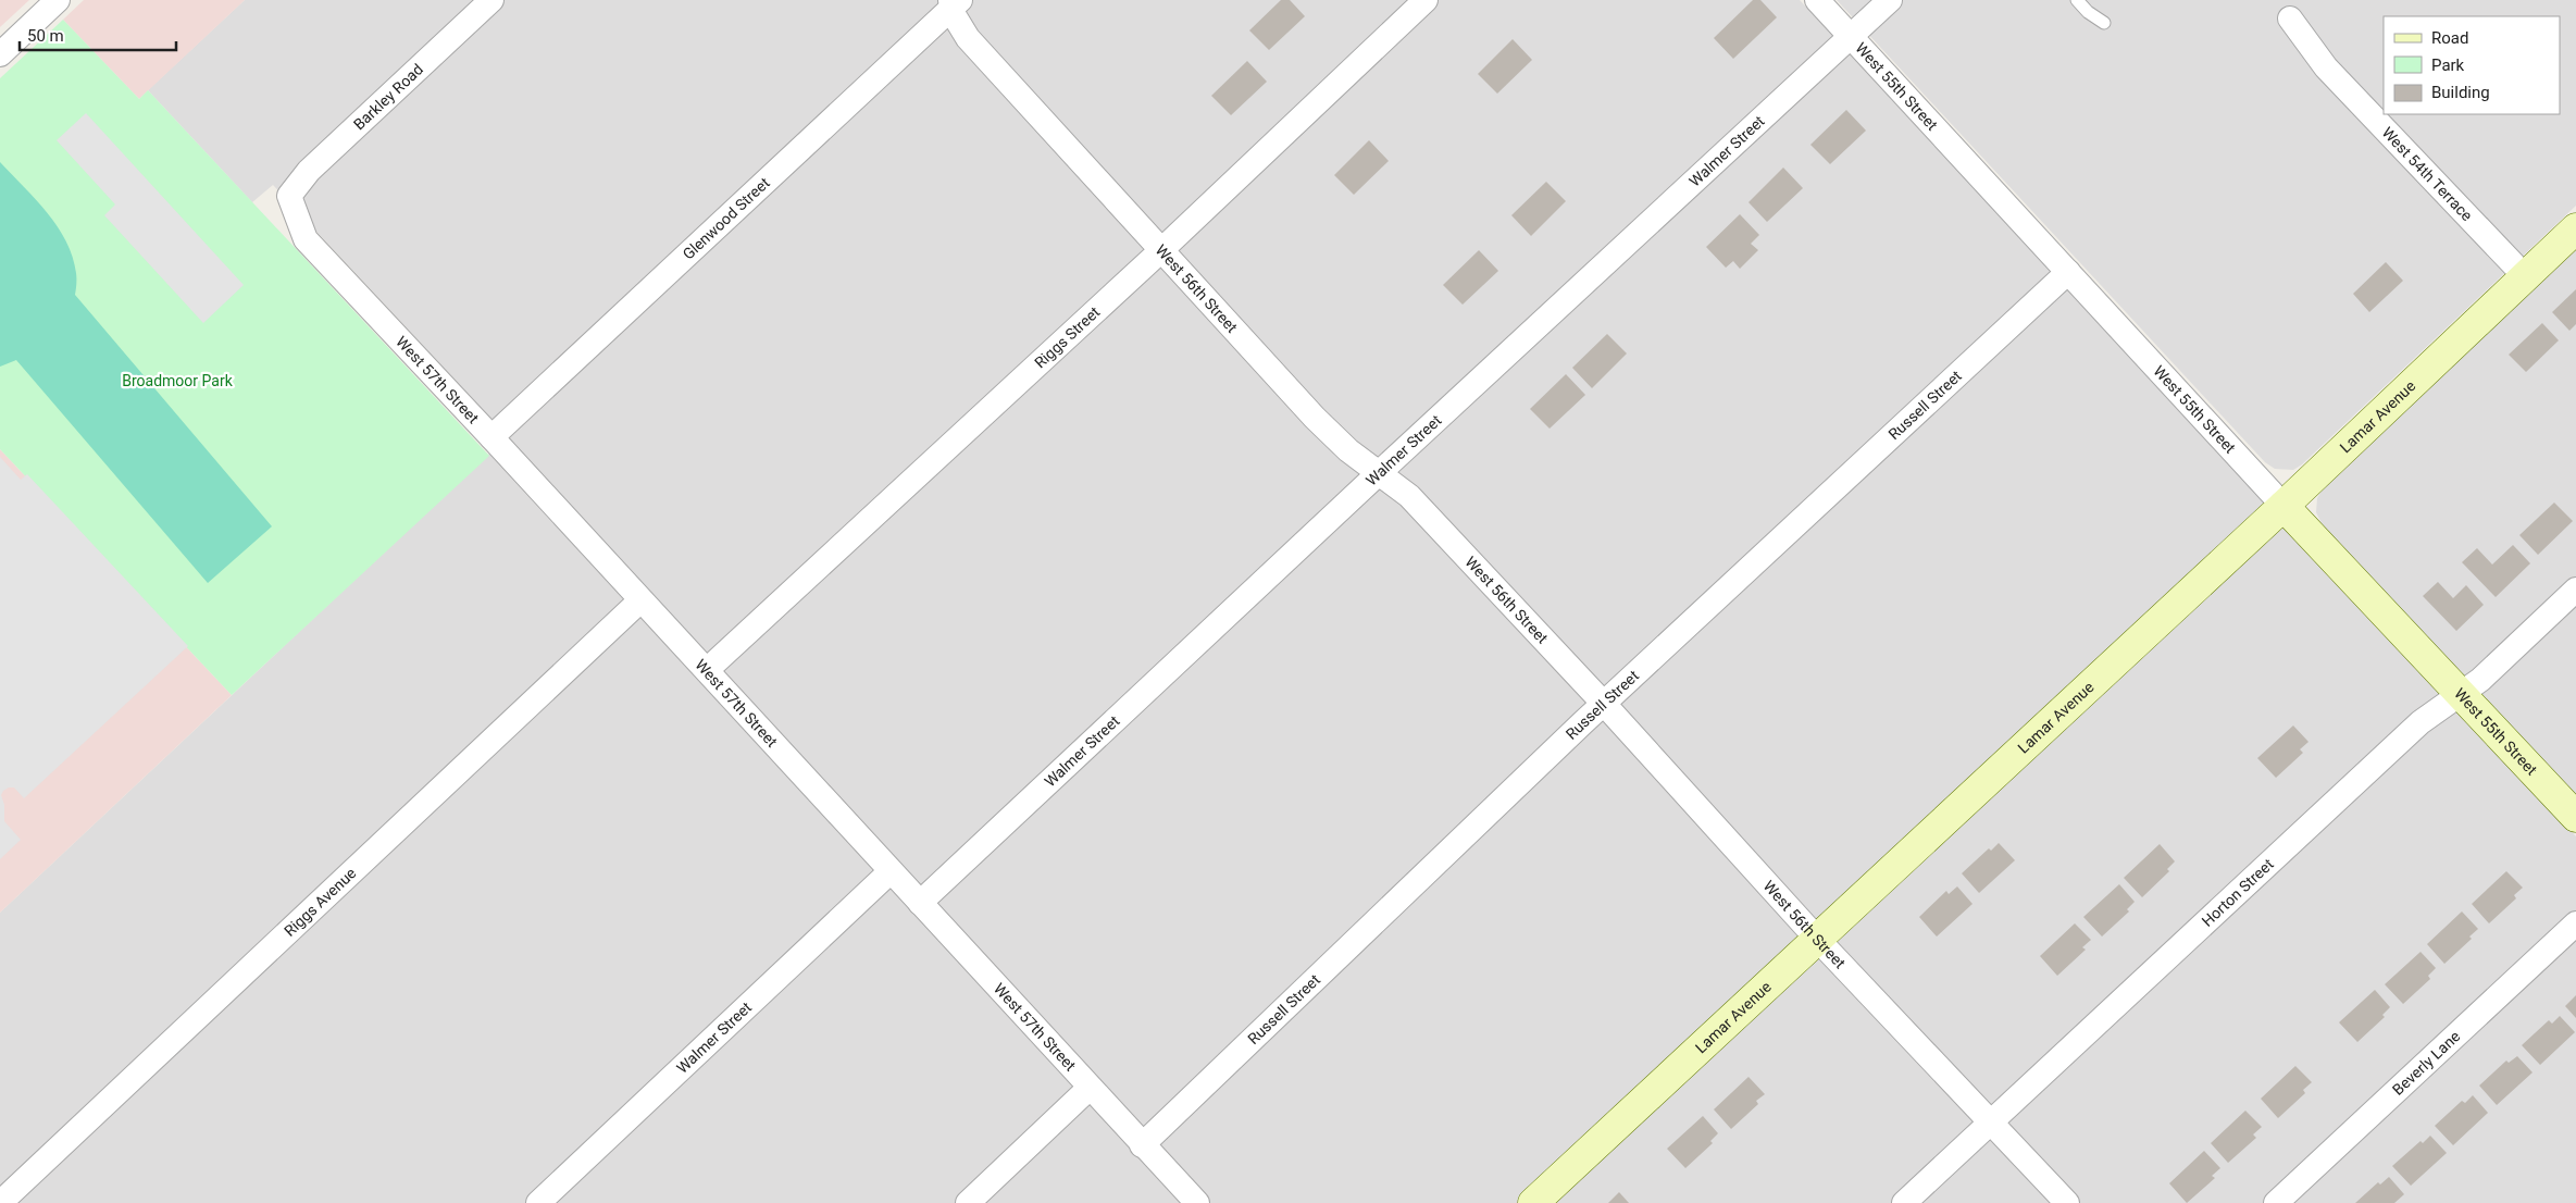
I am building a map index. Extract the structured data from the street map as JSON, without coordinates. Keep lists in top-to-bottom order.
{
  "streets": {
    "street": [
      "West 55th Street",
      "Barkley Road",
      "Walmer Street",
      "West 54th Terrace",
      "Glenwood Street",
      "West 56th Street",
      "Riggs Street",
      "West 57th Street",
      "Russell Street",
      "Lamar Avenue",
      "Horton Street",
      "Riggs Avenue",
      "Beverly Lane"
    ]
  },
  "crossings": [
    ["West 55th Street", "Walmer Street"],
    ["West 55th Street", "Russell Street"],
    ["West 55th Street", "Lamar Avenue"],
    ["West 55th Street", "Horton Street"],
    ["Barkley Road", "West 57th Street"],
    ["Walmer Street", "West 56th Street"],
    ["Walmer Street", "West 57th Street"],
    ["West 54th Terrace", "Lamar Avenue"],
    ["Glenwood Street", "West 56th Street"],
    ["Glenwood Street", "West 57th Street"],
    ["West 56th Street", "Riggs Street"],
    ["West 56th Street", "Russell Street"],
    ["West 56th Street", "Lamar Avenue"],
    ["West 56th Street", "Horton Street"],
    ["Riggs Street", "West 57th Street"],
    ["West 57th Street", "Russell Street"],
    ["West 57th Street", "Riggs Avenue"]
  ],
  "parks": ["Broadmoor Park"],
  "legend": ["Road", "Park", "Building"],
  "scale_bar": "50 m"
}
